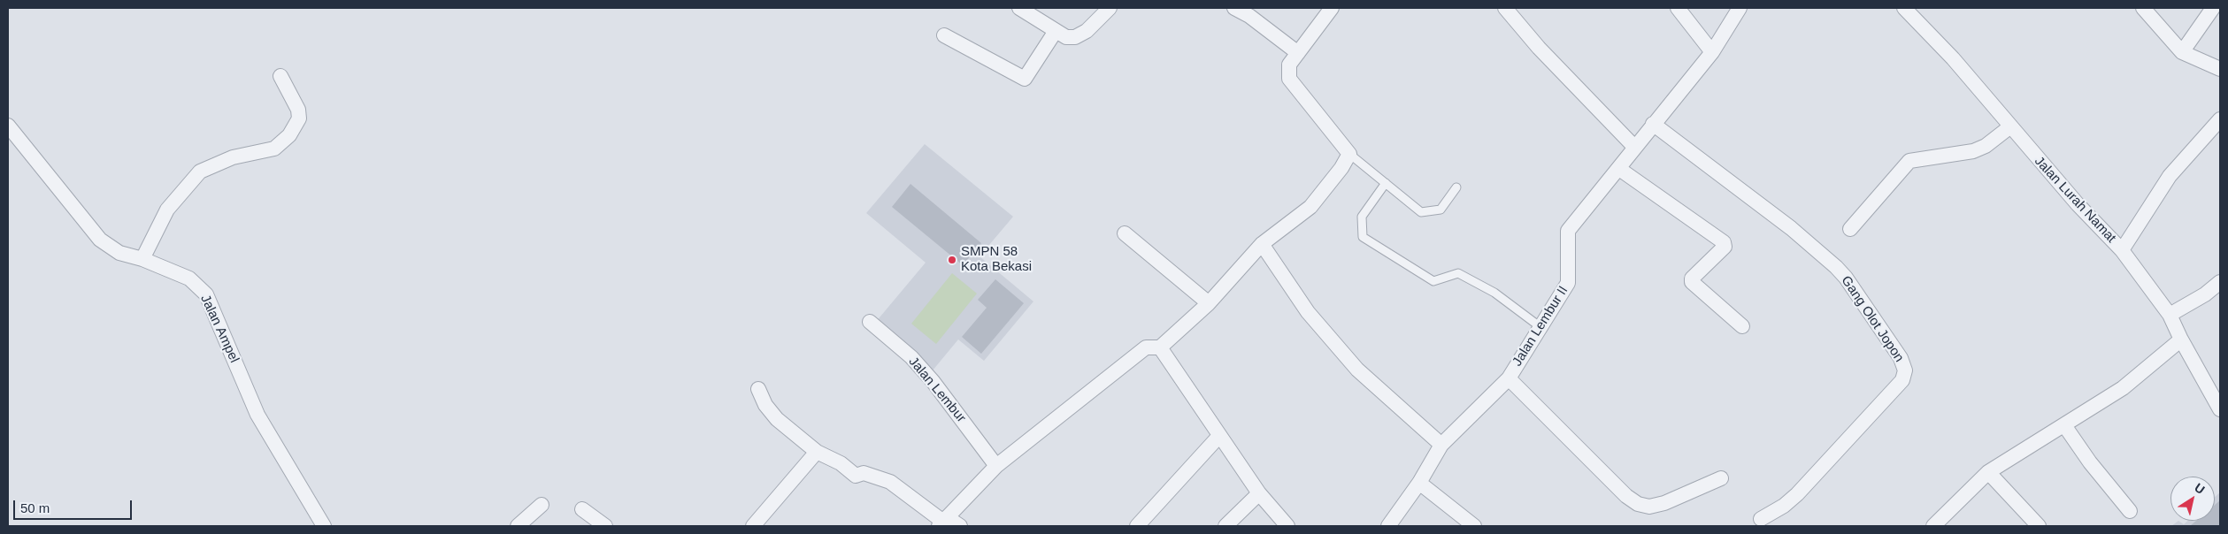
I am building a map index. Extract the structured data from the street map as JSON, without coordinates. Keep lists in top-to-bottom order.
{
  "streets": {
    "street": [
      "Jalan Lurah Namat",
      "Gang Olot Jopon",
      "Jalan Lembur II",
      "Jalan Ampel",
      "Jalan Lembur"
    ]
  },
  "crossings": [
    ["Gang Olot Jopon", "Jalan Lembur II"]
  ],
  "places": ["SMPN 58 Kota Bekasi"],
  "scale_bar": "50 m",
  "north": "top right"
}
